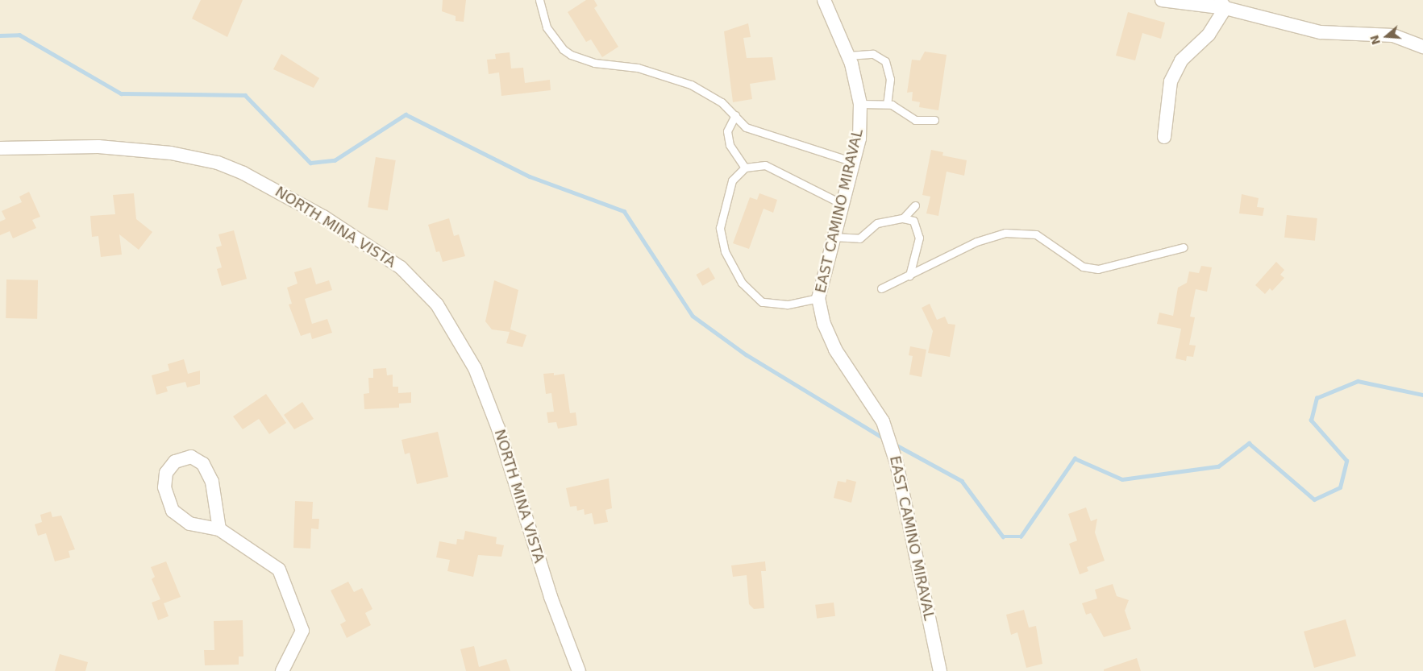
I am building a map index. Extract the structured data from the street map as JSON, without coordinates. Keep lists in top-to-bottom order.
{
  "streets": {
    "street": ["EAST CAMINO MIRAVAL", "NORTH MINA VISTA"]
  },
  "north": "left"
}
